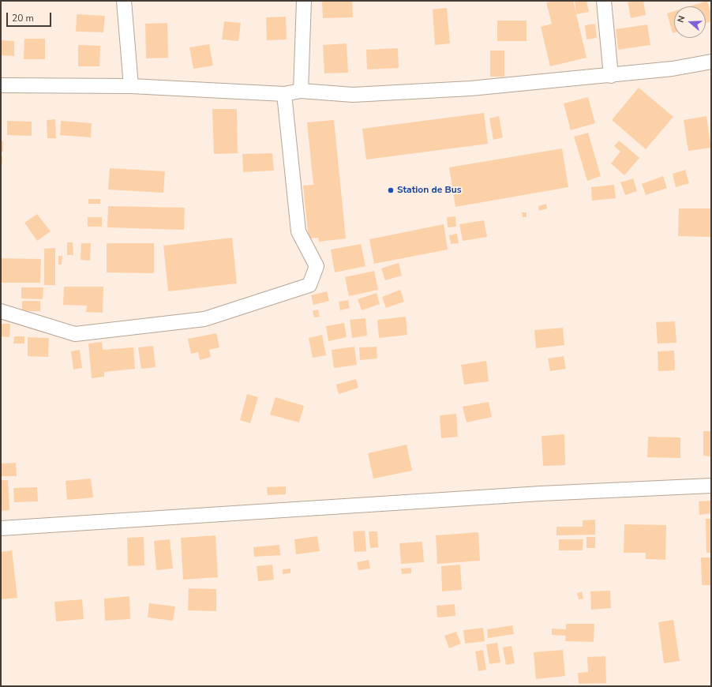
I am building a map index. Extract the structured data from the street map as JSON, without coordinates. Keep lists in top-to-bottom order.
{
  "places": ["Station de Bus"],
  "scale_bar": "20 m",
  "north": "left"
}
